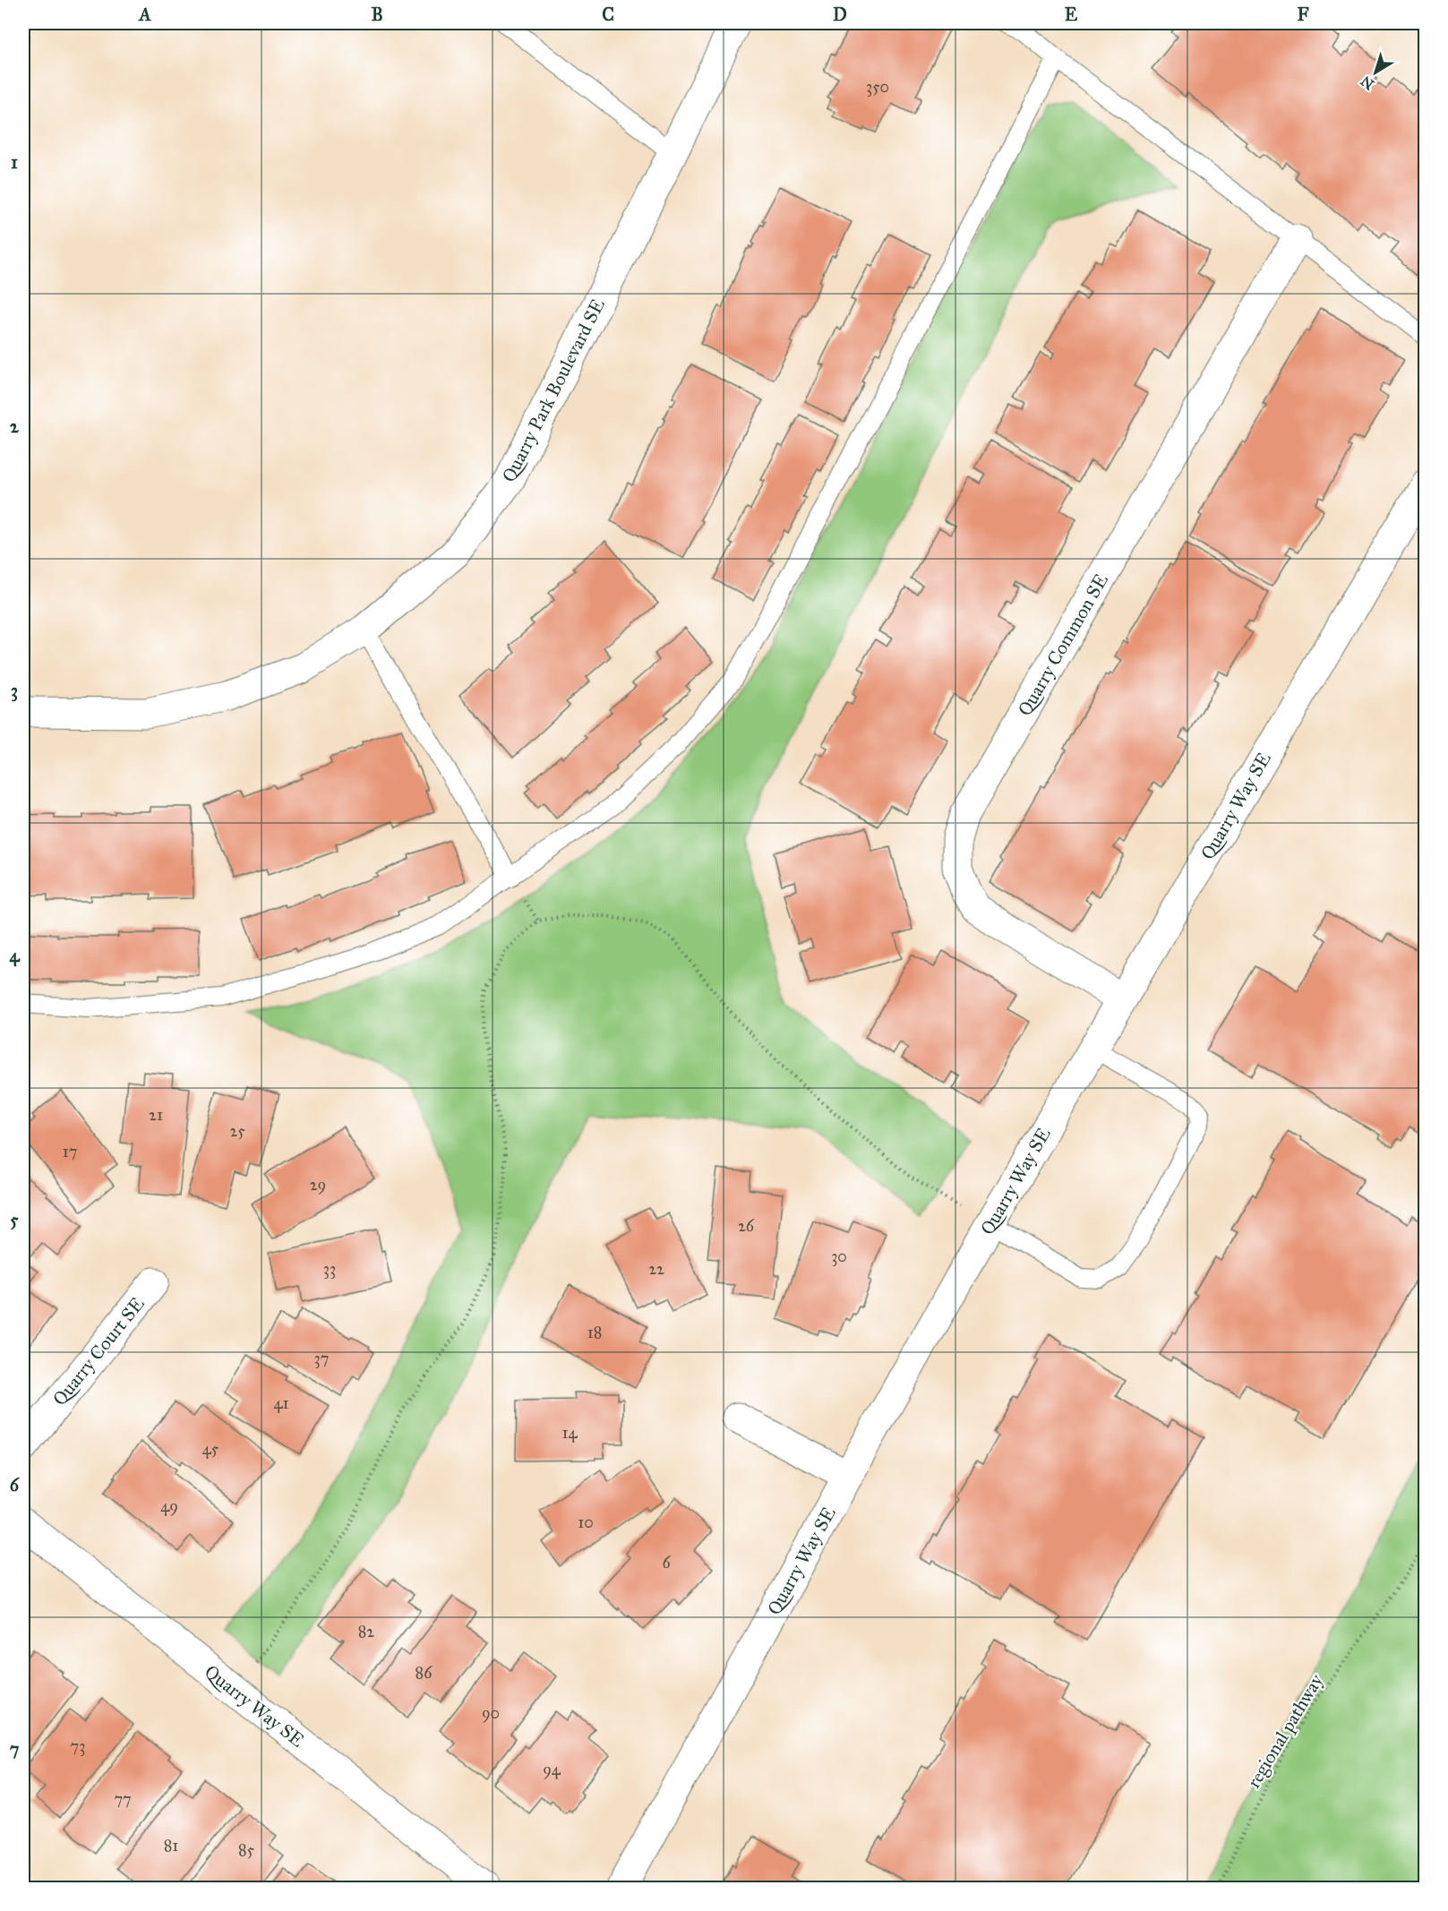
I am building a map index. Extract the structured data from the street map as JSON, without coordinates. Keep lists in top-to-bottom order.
{
  "streets": {
    "street": [
      "Quarry Park Boulevard SE",
      "Quarry Common SE",
      "Quarry Way SE",
      "Quarry Court SE"
    ],
    "path": ["regional pathway"]
  },
  "crossings": [
    ["Quarry Common SE", "Quarry Way SE"]
  ],
  "house_numbers": [
    "350",
    "21",
    "25",
    "17",
    "29",
    "26",
    "30",
    "33",
    "22",
    "18",
    "37",
    "41",
    "14",
    "45",
    "49",
    "10",
    "6",
    "82",
    "86",
    "90",
    "73",
    "94",
    "77",
    "81",
    "85"
  ],
  "north": "bottom left",
  "grid": {
    "columns": [
      "A",
      "B",
      "C",
      "D",
      "E",
      "F"
    ],
    "rows": [
      "1",
      "2",
      "3",
      "4",
      "5",
      "6",
      "7"
    ]
  }
}
